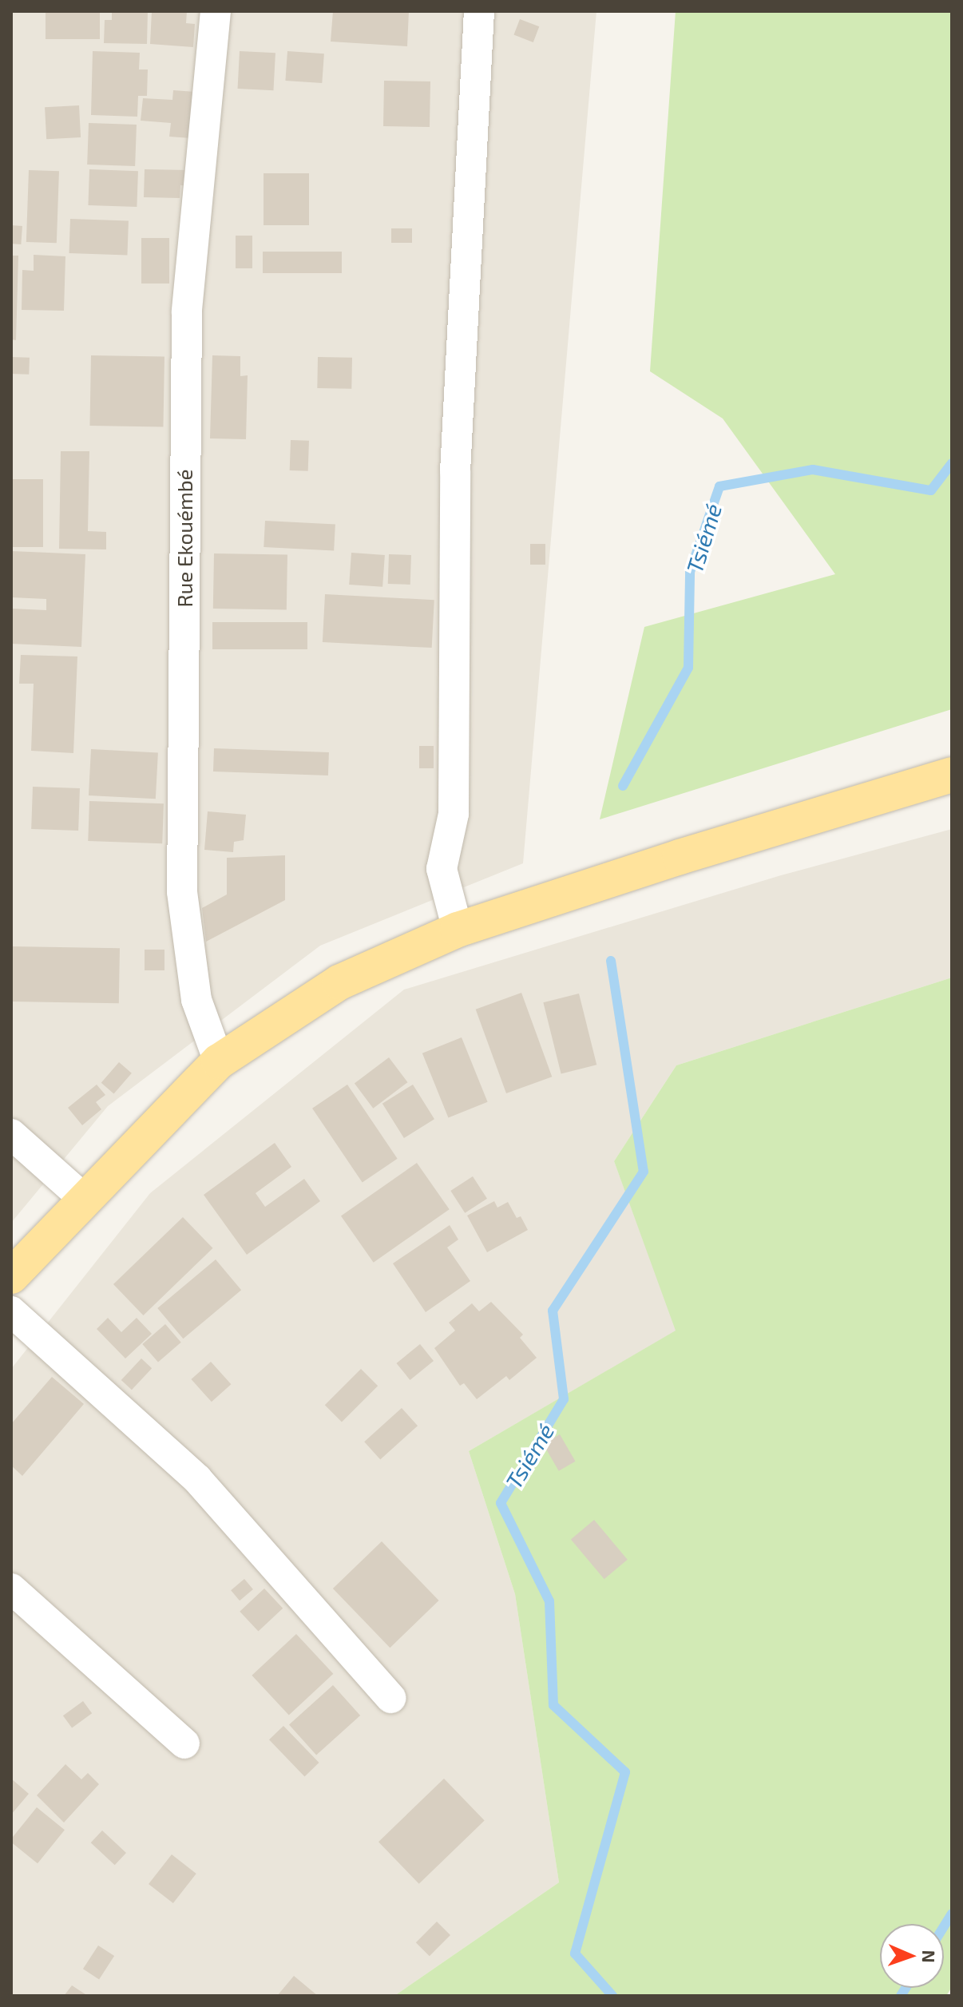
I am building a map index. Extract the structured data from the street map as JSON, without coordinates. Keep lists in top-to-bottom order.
{
  "streets": {
    "street": ["Rue Ekouémbé"]
  },
  "water": ["Tsiémé"],
  "north": "right"
}
